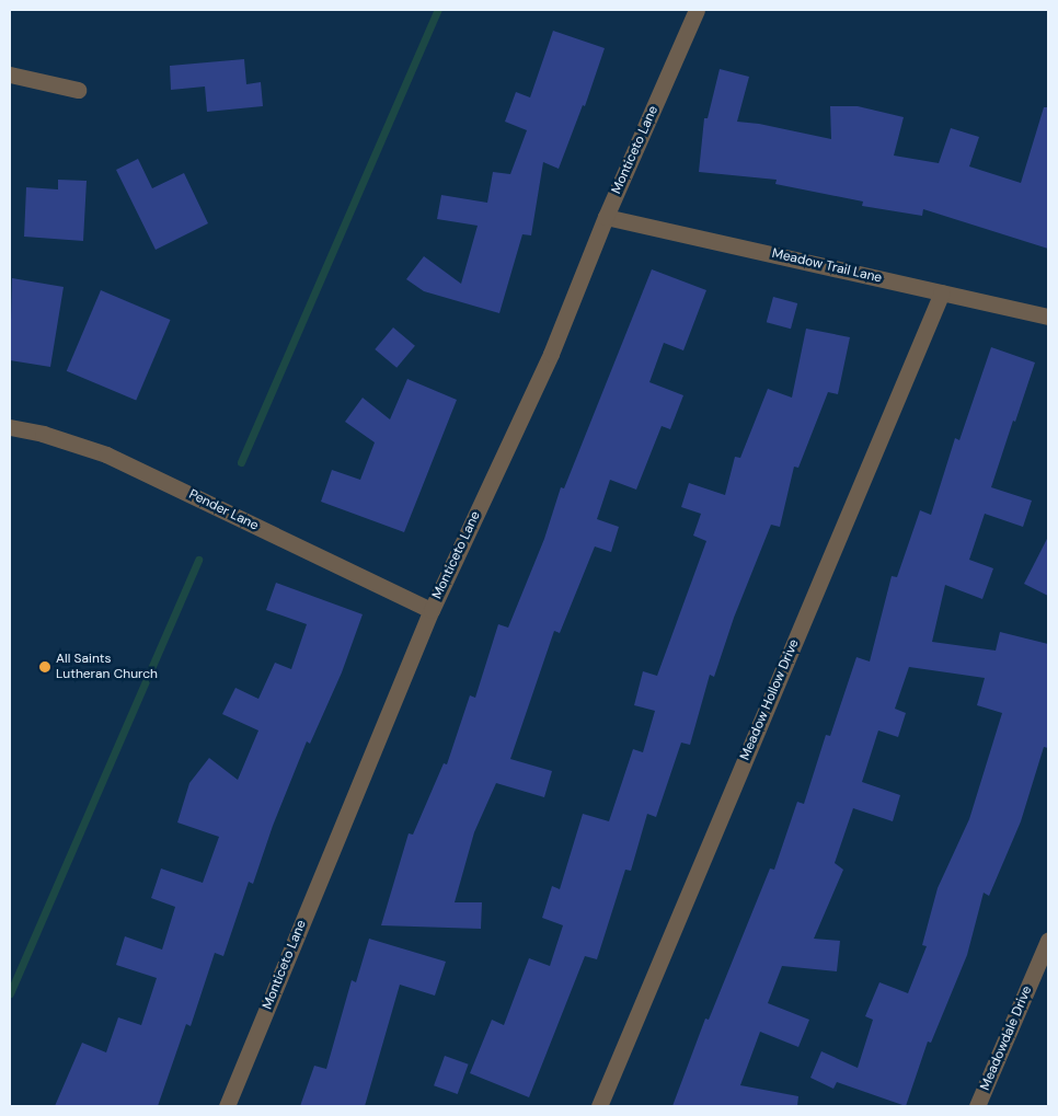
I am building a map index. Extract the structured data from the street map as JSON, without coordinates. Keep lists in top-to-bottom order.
{
  "streets": {
    "street": [
      "Monticeto Lane",
      "Meadow Trail Lane",
      "Pender Lane",
      "Meadow Hollow Drive",
      "Meadowdale Drive"
    ]
  },
  "crossings": [
    ["Monticeto Lane", "Meadow Trail Lane"],
    ["Monticeto Lane", "Pender Lane"],
    ["Meadow Trail Lane", "Meadow Hollow Drive"]
  ],
  "places": ["All Saints Lutheran Church"]
}
